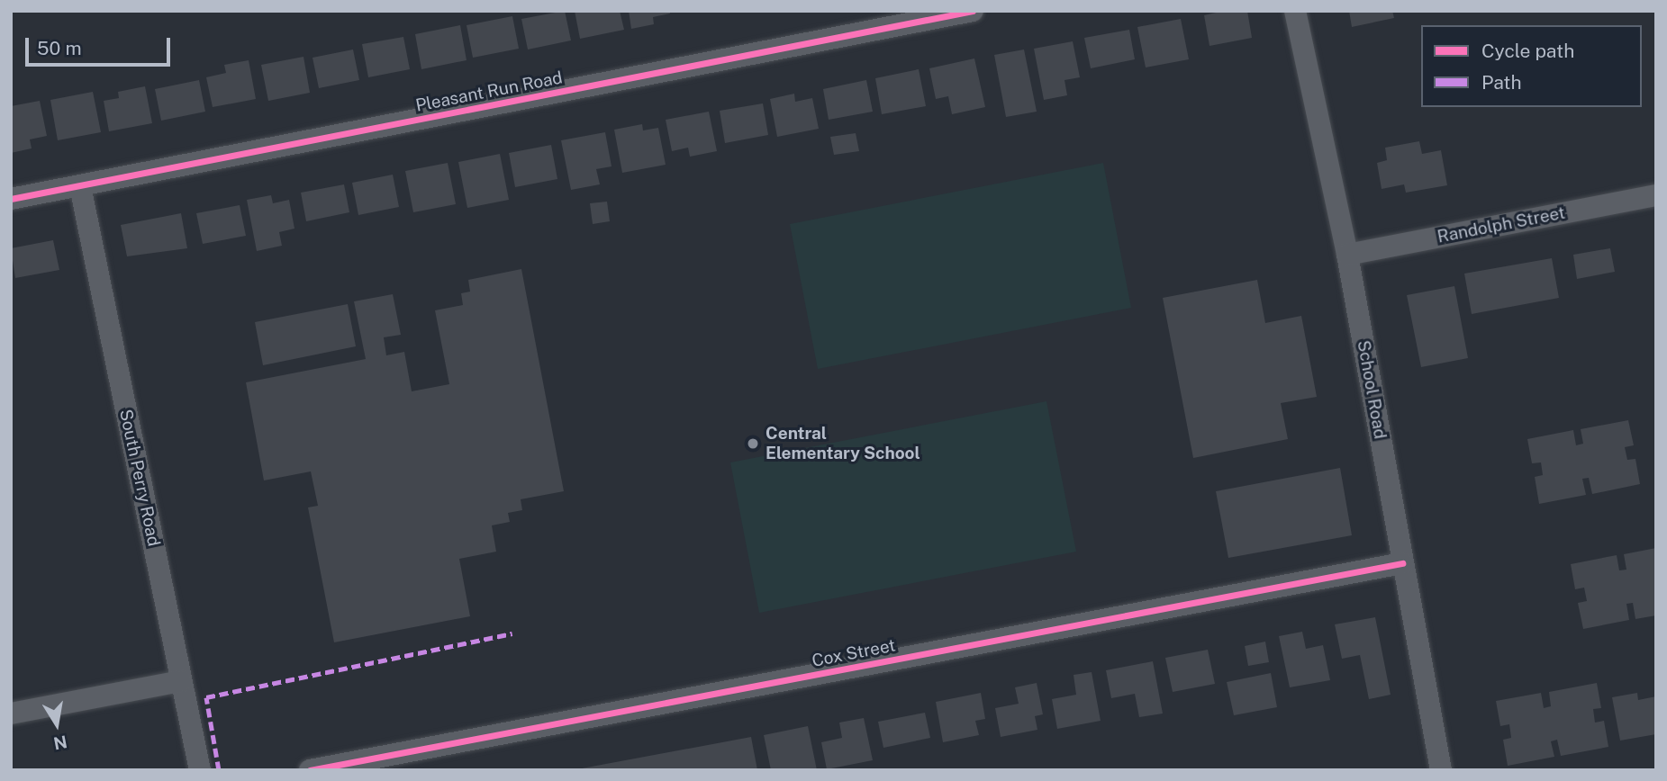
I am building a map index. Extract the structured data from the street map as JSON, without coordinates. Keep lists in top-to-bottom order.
{
  "streets": {
    "street": [
      "Pleasant Run Road",
      "Randolph Street",
      "School Road",
      "South Perry Road",
      "Cox Street"
    ]
  },
  "crossings": [
    ["Pleasant Run Road", "South Perry Road"],
    ["Randolph Street", "School Road"],
    ["School Road", "Cox Street"]
  ],
  "places": ["Central Elementary School"],
  "legend": ["Cycle path", "Path"],
  "scale_bar": "50 m",
  "north": "bottom"
}
